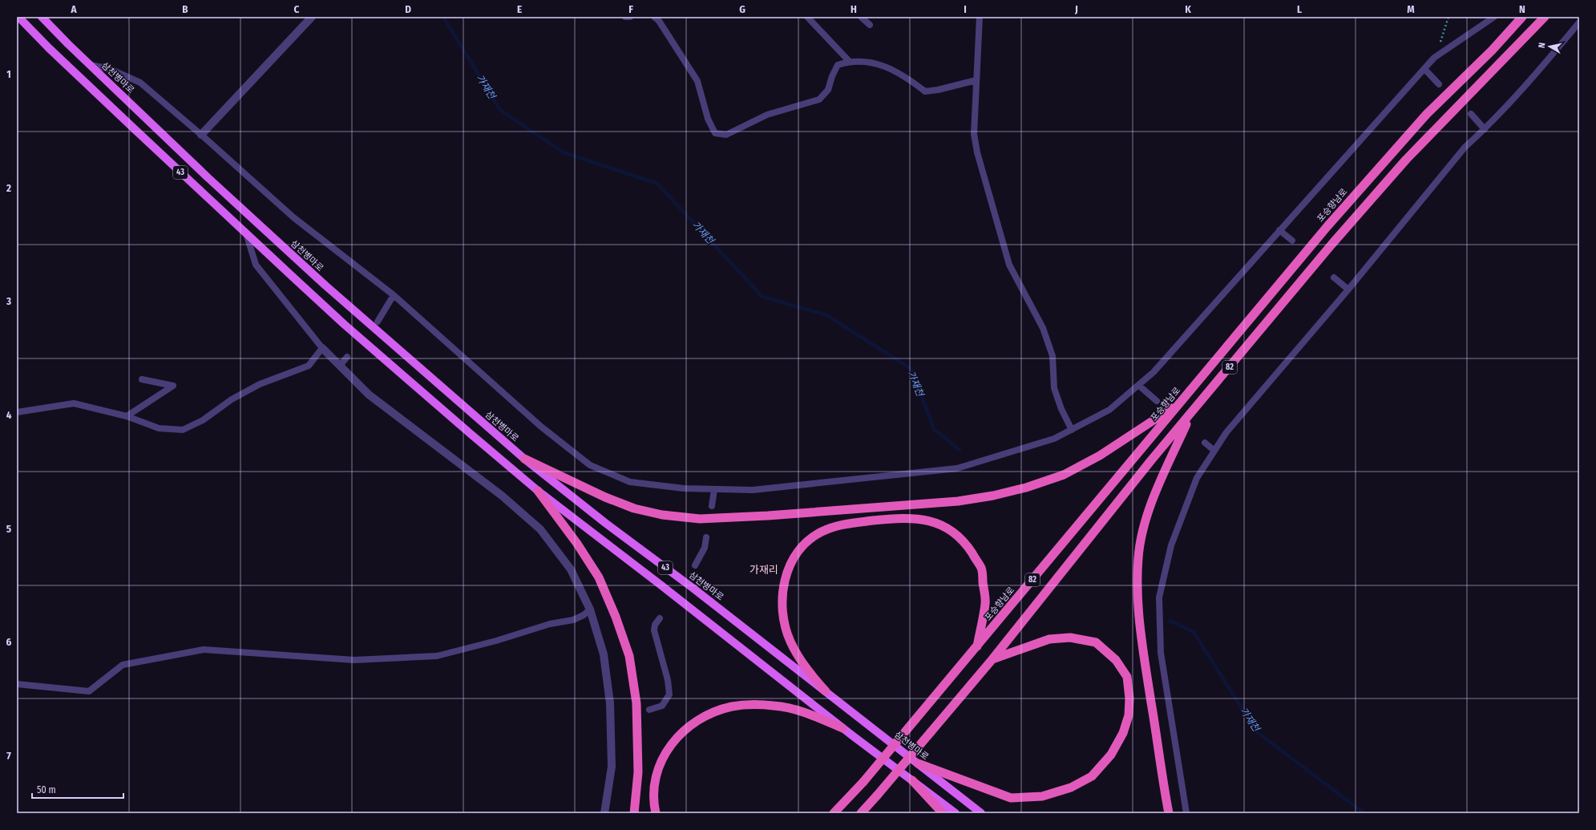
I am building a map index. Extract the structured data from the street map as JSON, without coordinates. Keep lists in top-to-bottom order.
{
  "streets": {
    "highway": ["포승향남로", "82"],
    "main road": ["삼천병마로", "43"]
  },
  "districts": ["가재리"],
  "water": ["가재천"],
  "scale_bar": "50 m",
  "north": "left",
  "grid": {
    "columns": [
      "A",
      "B",
      "C",
      "D",
      "E",
      "F",
      "G",
      "H",
      "I",
      "J",
      "K",
      "L",
      "M",
      "N"
    ],
    "rows": [
      "1",
      "2",
      "3",
      "4",
      "5",
      "6",
      "7"
    ]
  }
}
